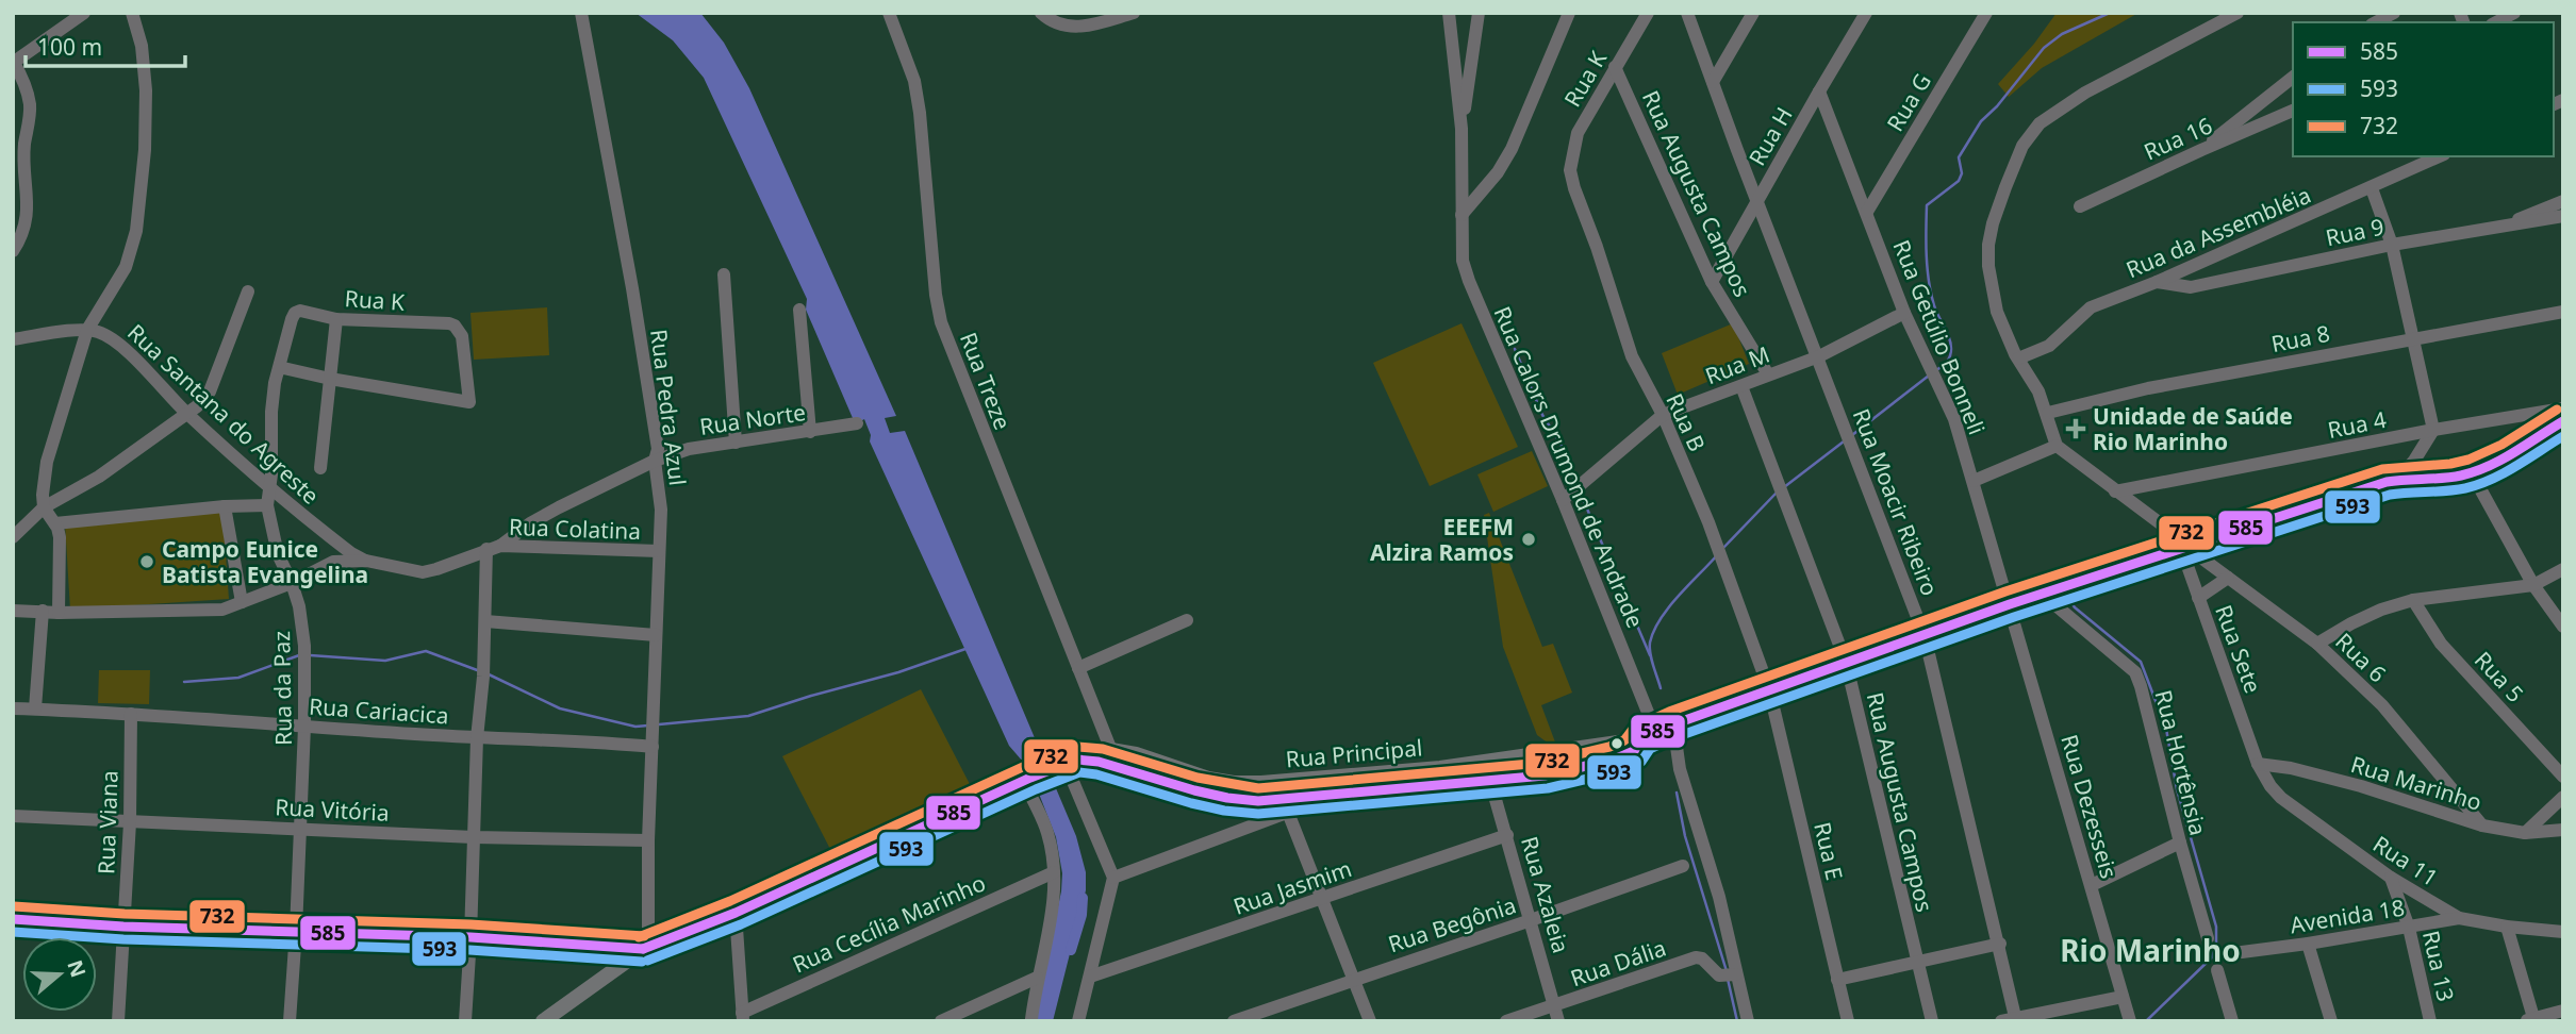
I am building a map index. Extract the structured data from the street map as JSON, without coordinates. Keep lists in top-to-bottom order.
{
  "streets": {
    "main road": ["Rua Principal"],
    "street": [
      "Rua K",
      "Rua G",
      "Rua H",
      "Rua 16",
      "Rua Augusta Campos",
      "Rua da Assembléia",
      "Rua 9",
      "Rua Getúlio Bonneli",
      "Rua 8",
      "Rua M",
      "Rua Treze",
      "Rua Pedra Azul",
      "Rua Santana do Agreste",
      "Rua Norte",
      "Rua B",
      "Rua 4",
      "Rua Calors Drumond de Andrade",
      "Rua Moacir Ribeiro",
      "Rua Colatina",
      "Rua Sete",
      "Rua 6",
      "Rua 5",
      "Rua da Paz",
      "Rua Cariacica",
      "Rua Hortênsia",
      "Rua Marinho",
      "Rua Dezesseis",
      "Rua Vitória",
      "Rua Viana",
      "Rua E",
      "Rua 11",
      "Rua Jasmim",
      "Rua Azaleia",
      "Avenida 18",
      "Rua Cecília Marinho",
      "Rua Begônia",
      "Rua Dália",
      "Rua 13"
    ]
  },
  "crossings": [
    ["Rua K", "Rua Augusta Campos"],
    ["Rua K", "Rua B"],
    ["Rua K", "Rua da Paz"],
    ["Rua G", "Rua Getúlio Bonneli"],
    ["Rua H", "Rua Augusta Campos"],
    ["Rua H", "Rua Getúlio Bonneli"],
    ["Rua H", "Rua Moacir Ribeiro"],
    ["Rua Augusta Campos", "Rua M"],
    ["Rua Augusta Campos", "Rua Principal"],
    ["Rua da Assembléia", "Rua 9"],
    ["Rua Getúlio Bonneli", "Rua M"],
    ["Rua Getúlio Bonneli", "Rua Principal"],
    ["Rua Getúlio Bonneli", "Rua Dezesseis"],
    ["Rua M", "Rua B"],
    ["Rua M", "Rua Calors Drumond de Andrade"],
    ["Rua M", "Rua Moacir Ribeiro"],
    ["Rua Treze", "Rua Principal"],
    ["Rua Pedra Azul", "Rua Norte"],
    ["Rua Pedra Azul", "Rua Colatina"],
    ["Rua Pedra Azul", "Rua Cariacica"],
    ["Rua Pedra Azul", "Rua Vitória"],
    ["Rua Santana do Agreste", "Rua Colatina"],
    ["Rua Santana do Agreste", "Rua da Paz"],
    ["Rua Norte", "Rua Colatina"],
    ["Rua B", "Rua Principal"],
    ["Rua B", "Rua E"],
    ["Rua Calors Drumond de Andrade", "Rua Principal"],
    ["Rua Calors Drumond de Andrade", "Rua Dália"],
    ["Rua Moacir Ribeiro", "Rua Principal"],
    ["Rua Colatina", "Rua da Paz"],
    ["Rua Sete", "Rua 6"],
    ["Rua Sete", "Rua Principal"],
    ["Rua Sete", "Rua Marinho"],
    ["Rua Sete", "Rua 11"],
    ["Rua 6", "Rua Principal"],
    ["Rua 6", "Rua Marinho"],
    ["Rua da Paz", "Rua Cariacica"],
    ["Rua da Paz", "Rua Vitória"],
    ["Rua Cariacica", "Rua Viana"],
    ["Rua Principal", "Rua Hortênsia"],
    ["Rua Principal", "Rua Dezesseis"],
    ["Rua Principal", "Rua E"],
    ["Rua Principal", "Rua Azaleia"],
    ["Rua Marinho", "Rua 11"],
    ["Rua Vitória", "Rua Viana"],
    ["Rua 11", "Avenida 18"],
    ["Rua 11", "Rua 13"],
    ["Rua Jasmim", "Rua Azaleia"],
    ["Rua Azaleia", "Rua Begônia"],
    ["Rua Azaleia", "Rua Dália"],
    ["Avenida 18", "Rua 13"]
  ],
  "districts": ["Rio Marinho"],
  "places": {
    "health": ["Unidade de Saúde Rio Marinho"],
    "other": ["EEEFM Alzira Ramos", "Campo Eunice Batista Evangelina"]
  },
  "lines": ["transit line 732", "transit line 585", "transit line 593"],
  "legend": ["585", "593", "732"],
  "scale_bar": "100 m",
  "north": "right"
}
